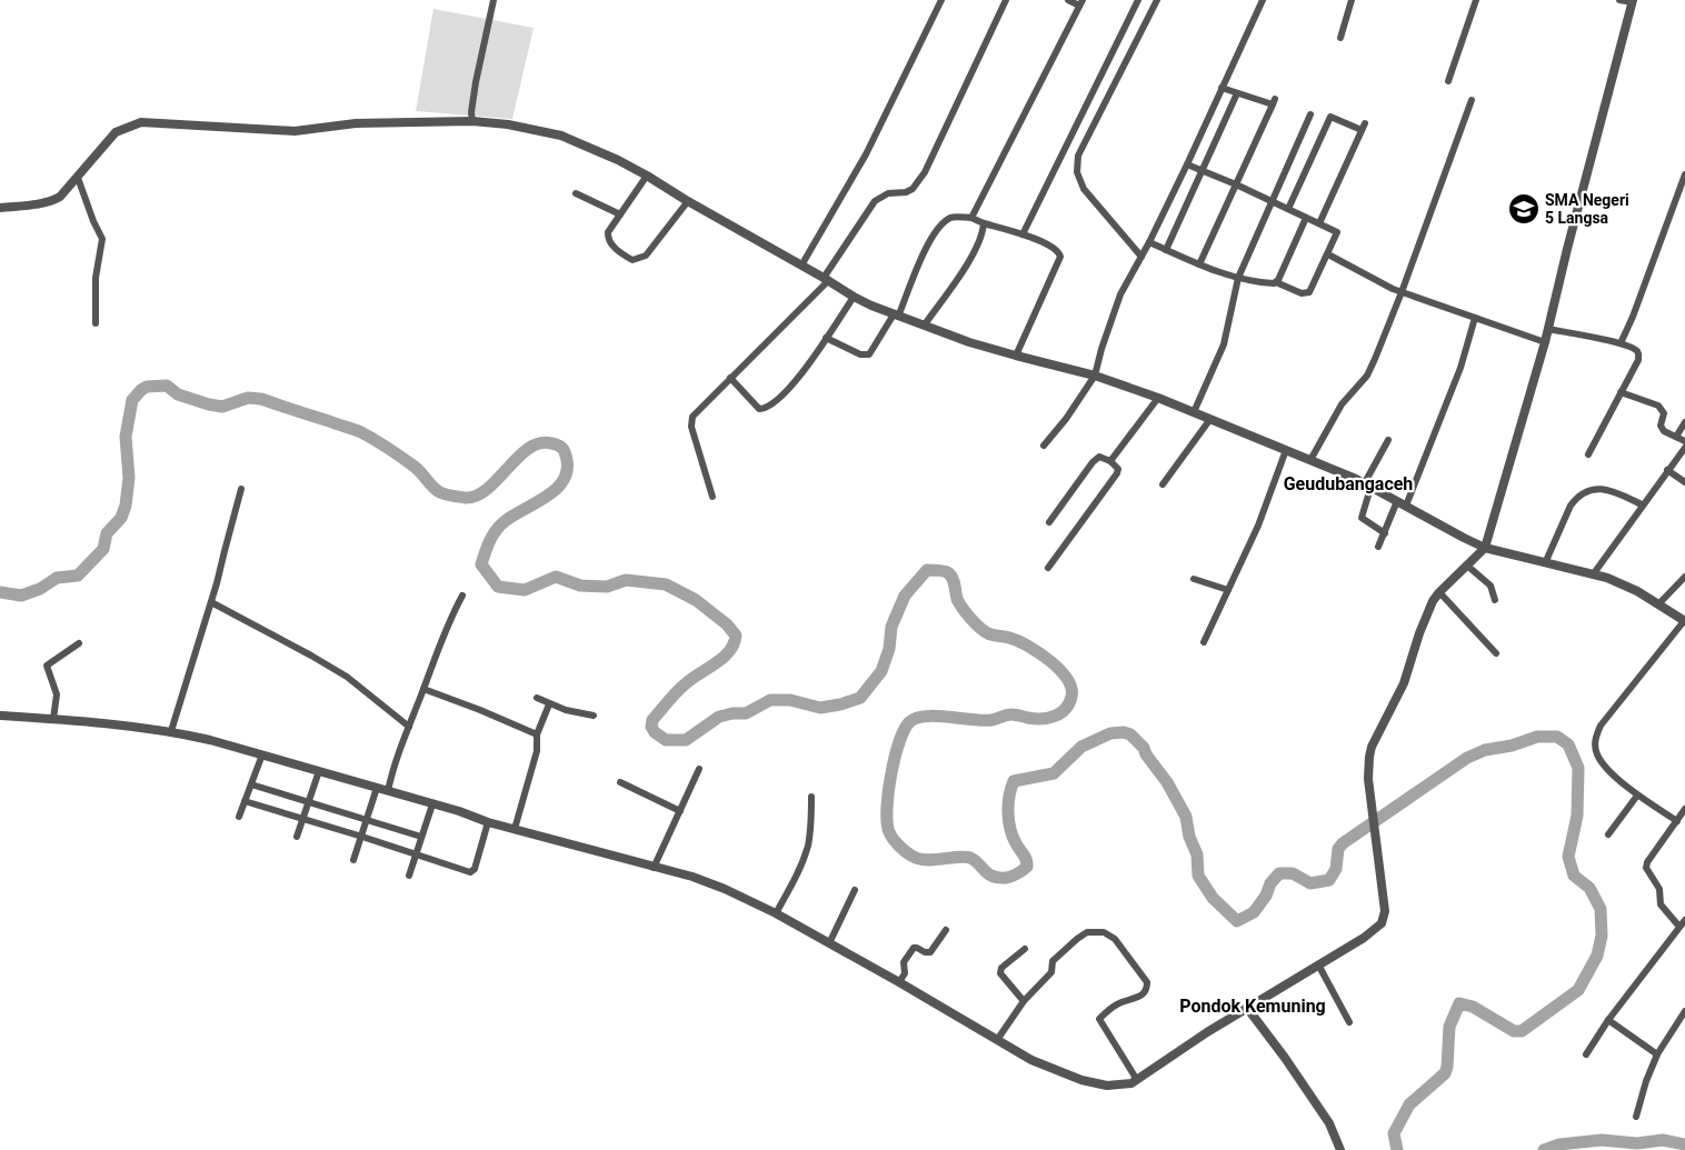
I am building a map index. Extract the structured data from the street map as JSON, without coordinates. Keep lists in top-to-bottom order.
{
  "districts": ["Geudubangaceh", "Pondok Kemuning"],
  "places": {
    "school or university": ["SMA Negeri 5 Langsa"]
  }
}
